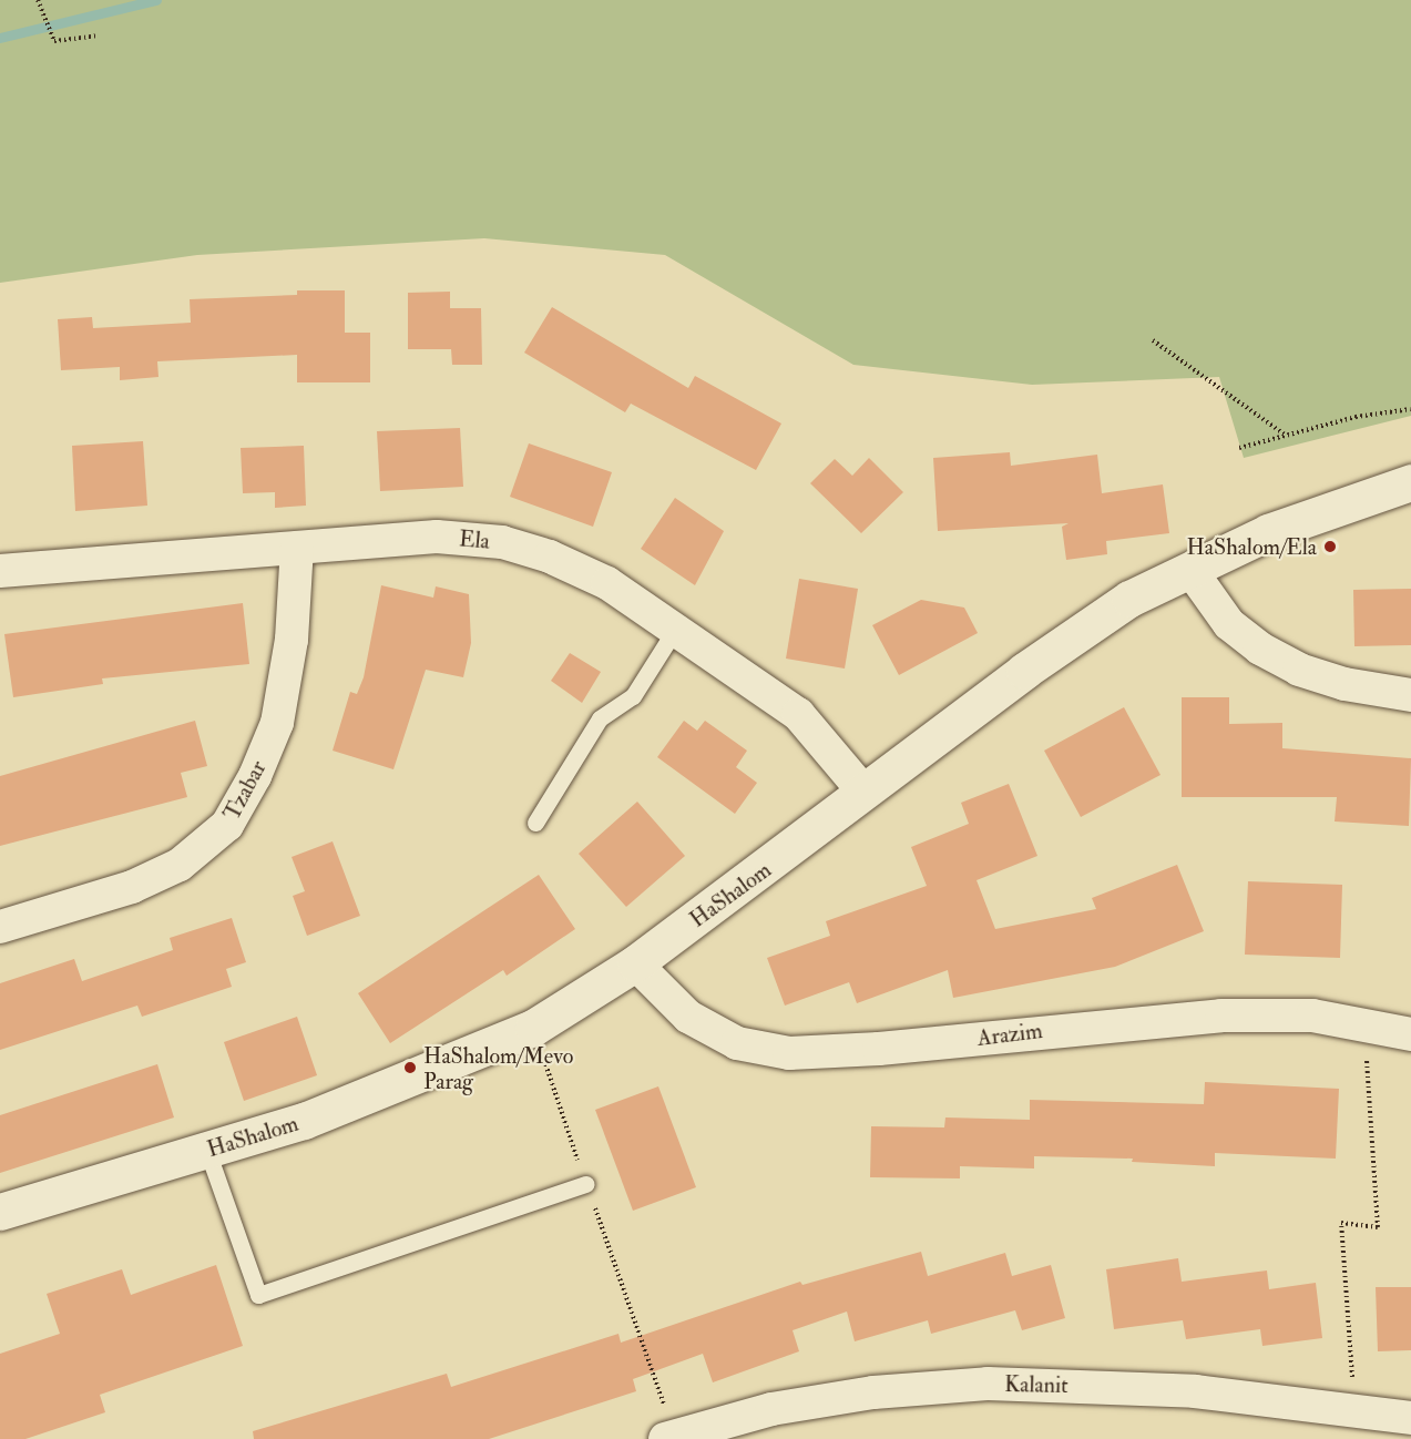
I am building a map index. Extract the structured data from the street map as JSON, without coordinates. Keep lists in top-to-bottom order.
{
  "streets": {
    "street": [
      "Ela",
      "Tzabar",
      "HaShalom",
      "Arazim",
      "Kalanit"
    ]
  },
  "crossings": [
    ["Ela", "Tzabar"],
    ["Ela", "HaShalom"],
    ["HaShalom", "Arazim"]
  ],
  "places": ["HaShalom/Ela", "HaShalom/Mevo Parag"]
}
